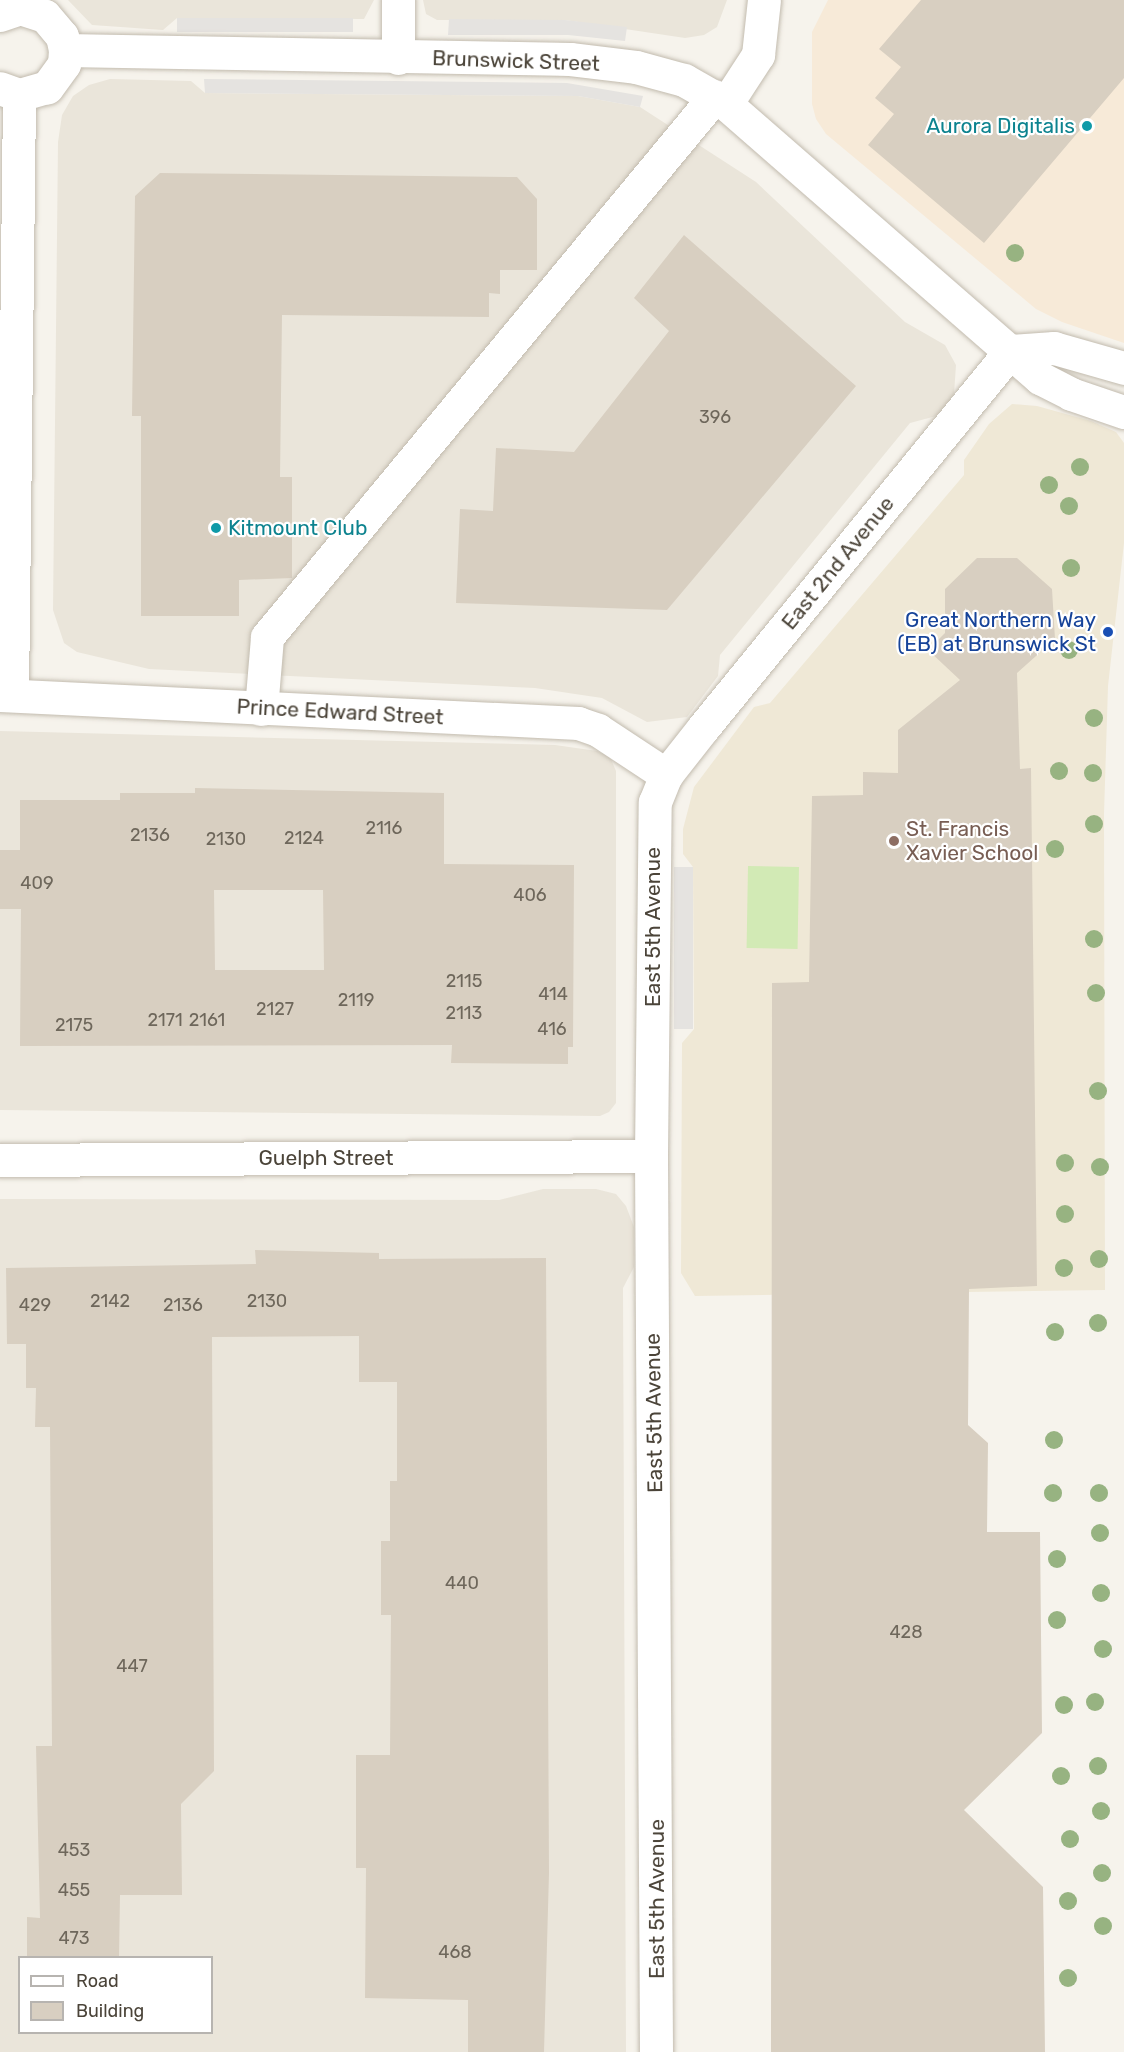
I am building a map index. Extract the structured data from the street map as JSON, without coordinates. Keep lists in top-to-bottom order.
{
  "streets": {
    "street": [
      "Brunswick Street",
      "East 2nd Avenue",
      "Prince Edward Street",
      "East 5th Avenue",
      "Guelph Street"
    ]
  },
  "crossings": [
    ["Brunswick Street", "East 2nd Avenue"],
    ["East 2nd Avenue", "Prince Edward Street"],
    ["East 2nd Avenue", "East 5th Avenue"],
    ["Prince Edward Street", "East 5th Avenue"],
    ["East 5th Avenue", "Guelph Street"]
  ],
  "places": [
    "Aurora Digitalis",
    "Kitmount Club",
    "Great Northern Way (EB) at Brunswick St",
    "St. Francis Xavier School"
  ],
  "house_numbers": [
    "396",
    "2116",
    "2136",
    "2124",
    "2130",
    "409",
    "406",
    "2115",
    "414",
    "2119",
    "2127",
    "2113",
    "2171",
    "2161",
    "2175",
    "416",
    "2142",
    "2130",
    "429",
    "2136",
    "440",
    "428",
    "447",
    "453",
    "455",
    "473",
    "468"
  ],
  "legend": ["Road", "Building"]
}
